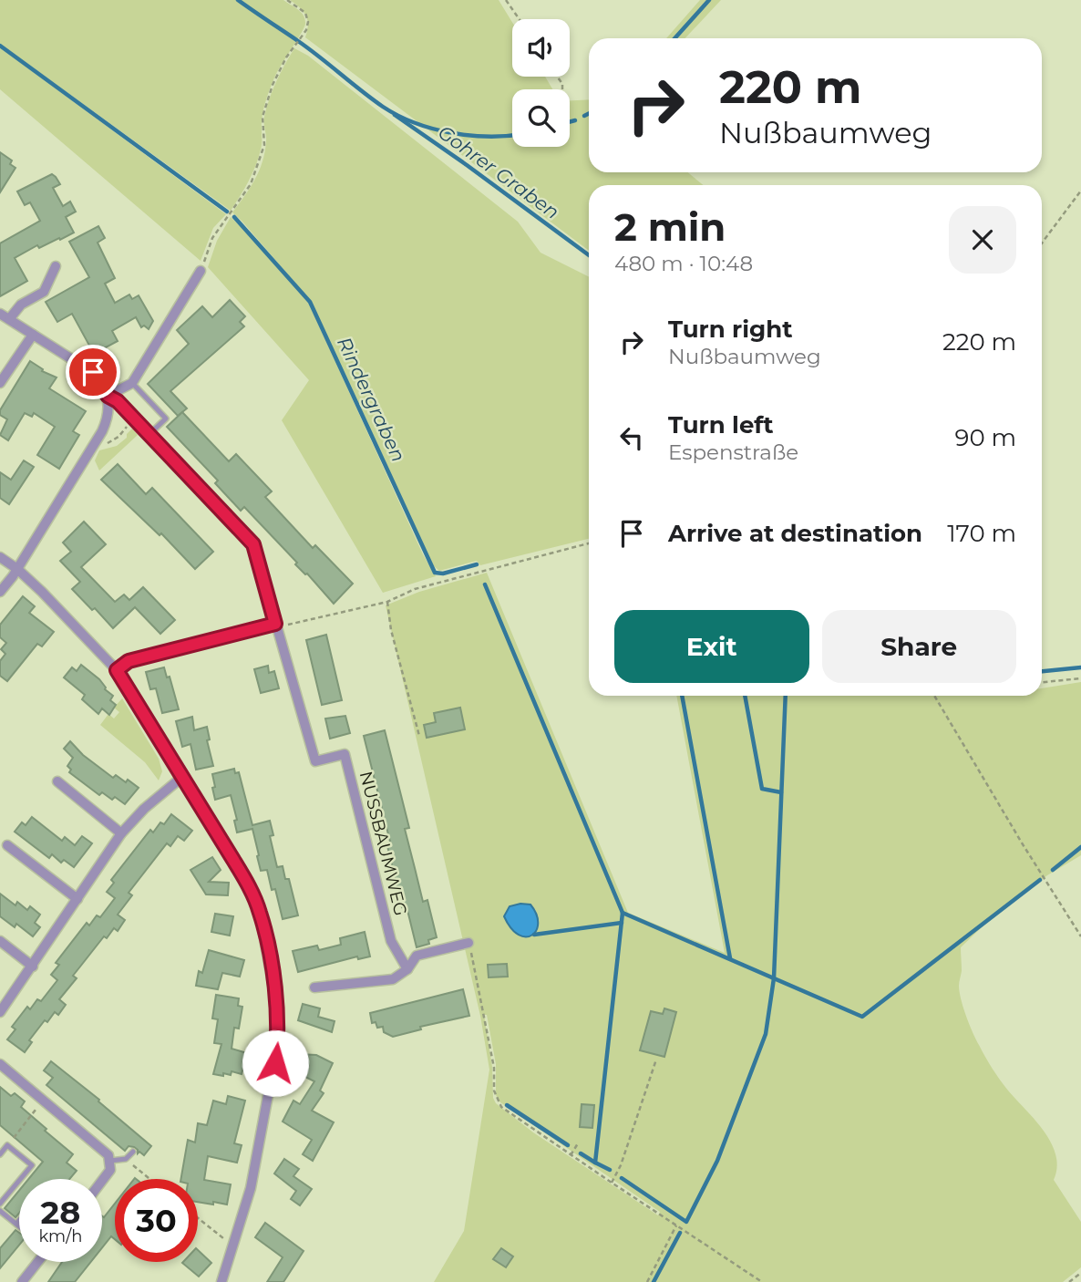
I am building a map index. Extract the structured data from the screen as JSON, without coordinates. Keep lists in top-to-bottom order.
{
  "streets": {
    "street": ["NUSSBAUMWEG"]
  },
  "water": ["Gohrer Graben", "Rindergraben"],
  "page": {
    "turn": ["220 m", "Nußbaumweg"],
    "heading": ["2 min", "480 m · 10:48"],
    "list": [
      {
        "name": "Turn right",
        "note": "Nußbaumweg",
        "value": "220 m"
      },
      {
        "name": "Turn left",
        "note": "Espenstraße",
        "value": "90 m"
      },
      {
        "name": "Arrive at destination",
        "value": "170 m"
      }
    ],
    "buttons": ["Exit", "Share"],
    "speed": "28 km/h",
    "limit": "30"
  }
}
